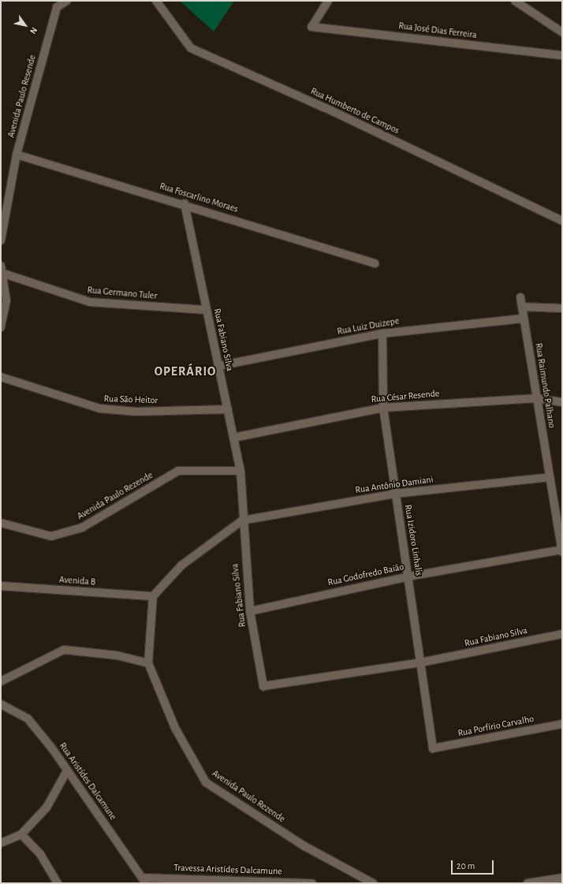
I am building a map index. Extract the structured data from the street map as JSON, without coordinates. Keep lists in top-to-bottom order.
{
  "streets": {
    "street": [
      "Rua José Dias Ferreira",
      "Avenida Paulo Resende",
      "Rua Humberto de Campos",
      "Rua Foscarlino Moraes",
      "Rua Germano Tuler",
      "Rua Luiz Duizepe",
      "Rua Fabiano Silva",
      "Rua Raimundo Palhano",
      "Rua César Resende",
      "Rua São Heitor",
      "Rua Antônio Damiani",
      "Avenida Paulo Rezende",
      "Rua Izidoro Linhalis",
      "Rua Godofredo Baião",
      "Avenida B",
      "Rua Porfírio Carvalho",
      "Rua Aristídes Dalcamune",
      "Travessa Aristídes Dalcamune"
    ]
  },
  "crossings": [
    ["Avenida Paulo Resende", "Rua Foscarlino Moraes"],
    ["Rua Foscarlino Moraes", "Rua Fabiano Silva"],
    ["Rua Germano Tuler", "Rua Fabiano Silva"],
    ["Rua Luiz Duizepe", "Rua Fabiano Silva"],
    ["Rua Luiz Duizepe", "Rua Raimundo Palhano"],
    ["Rua Luiz Duizepe", "Rua Izidoro Linhalis"],
    ["Rua Fabiano Silva", "Rua César Resende"],
    ["Rua Fabiano Silva", "Rua São Heitor"],
    ["Rua Fabiano Silva", "Rua Antônio Damiani"],
    ["Rua Fabiano Silva", "Avenida Paulo Rezende"],
    ["Rua Fabiano Silva", "Rua Izidoro Linhalis"],
    ["Rua Fabiano Silva", "Rua Godofredo Baião"],
    ["Rua Raimundo Palhano", "Rua César Resende"],
    ["Rua Raimundo Palhano", "Rua Antônio Damiani"],
    ["Rua Raimundo Palhano", "Rua Godofredo Baião"],
    ["Rua César Resende", "Rua Izidoro Linhalis"],
    ["Rua Antônio Damiani", "Rua Izidoro Linhalis"],
    ["Avenida Paulo Rezende", "Avenida B"],
    ["Rua Izidoro Linhalis", "Rua Godofredo Baião"],
    ["Rua Izidoro Linhalis", "Rua Porfírio Carvalho"],
    ["Rua Aristídes Dalcamune", "Travessa Aristídes Dalcamune"]
  ],
  "districts": ["OPERÁRIO"],
  "scale_bar": "20 m",
  "north": "bottom right"
}
